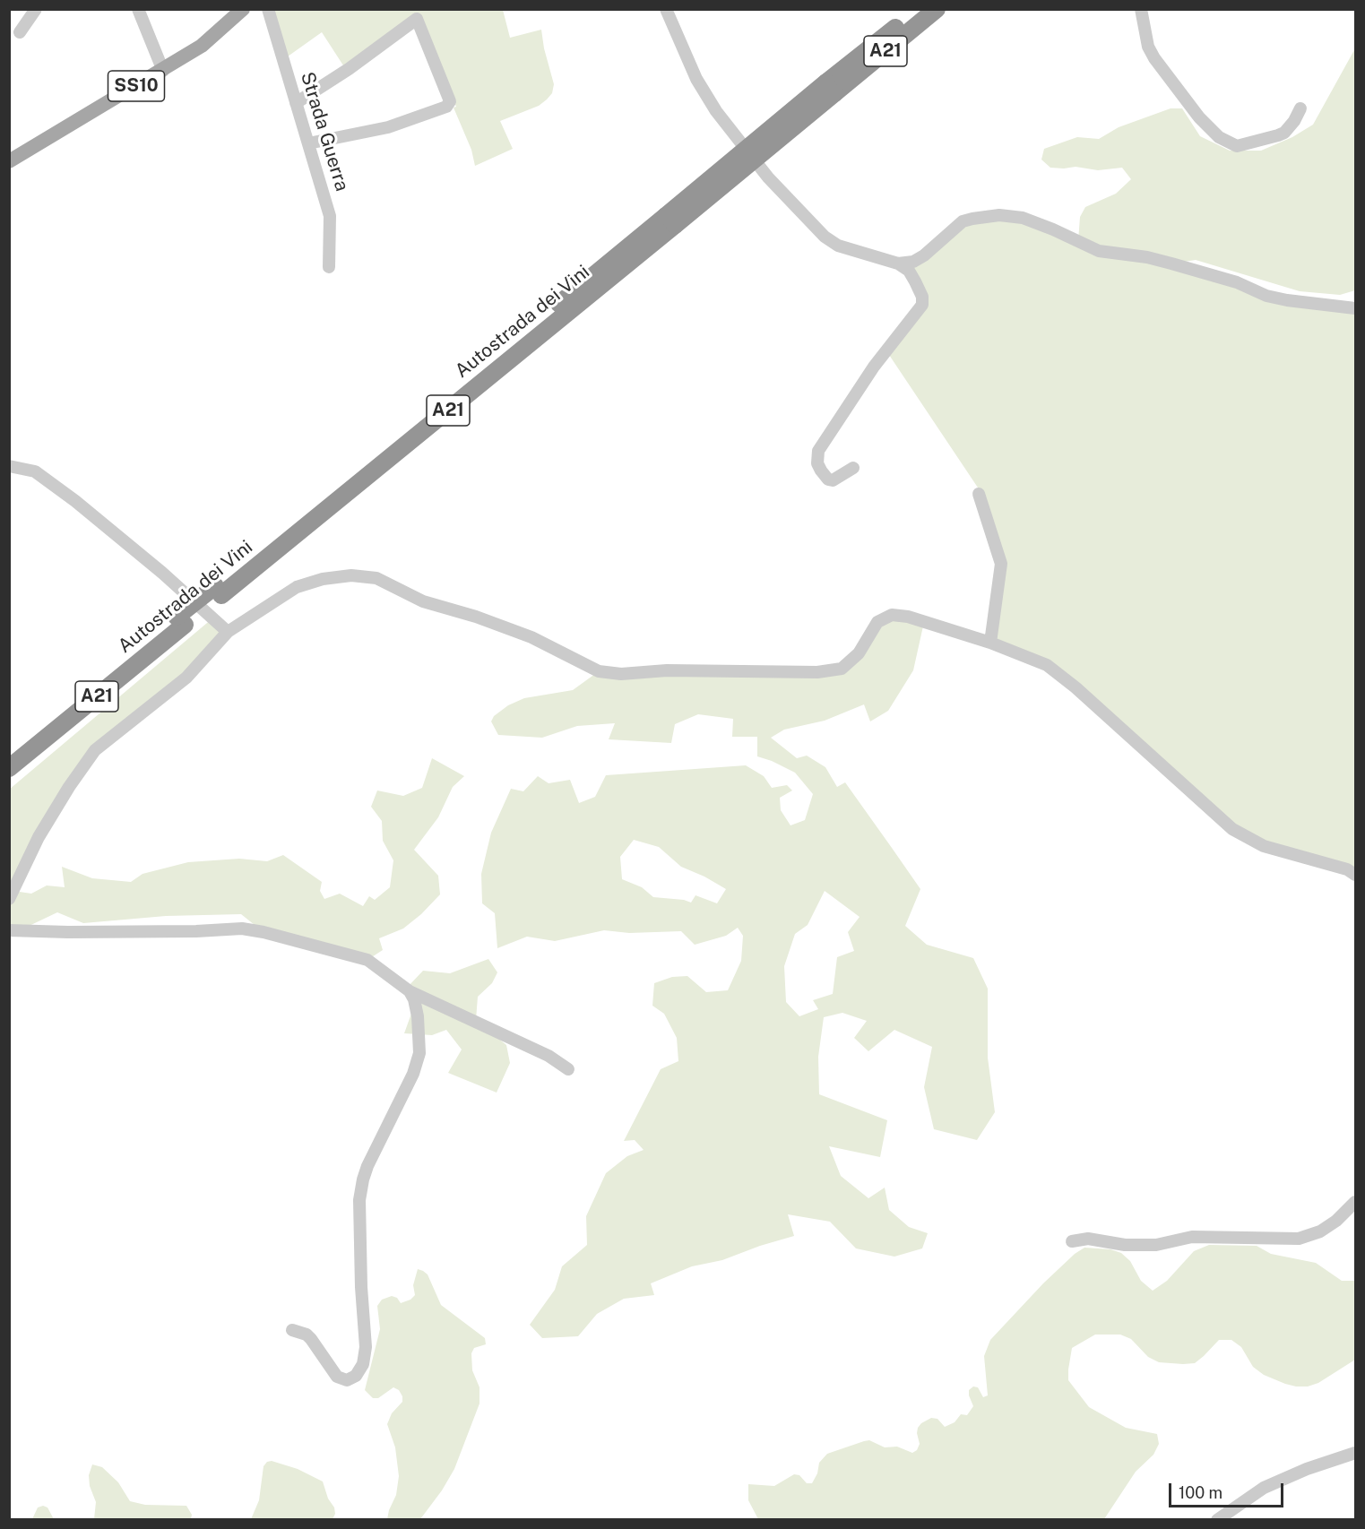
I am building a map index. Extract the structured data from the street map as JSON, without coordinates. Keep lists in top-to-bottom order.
{
  "streets": {
    "highway": ["A21", "Autostrada dei Vini"],
    "main road": ["SS10"],
    "street": ["Strada Guerra"]
  },
  "scale_bar": "100 m"
}
